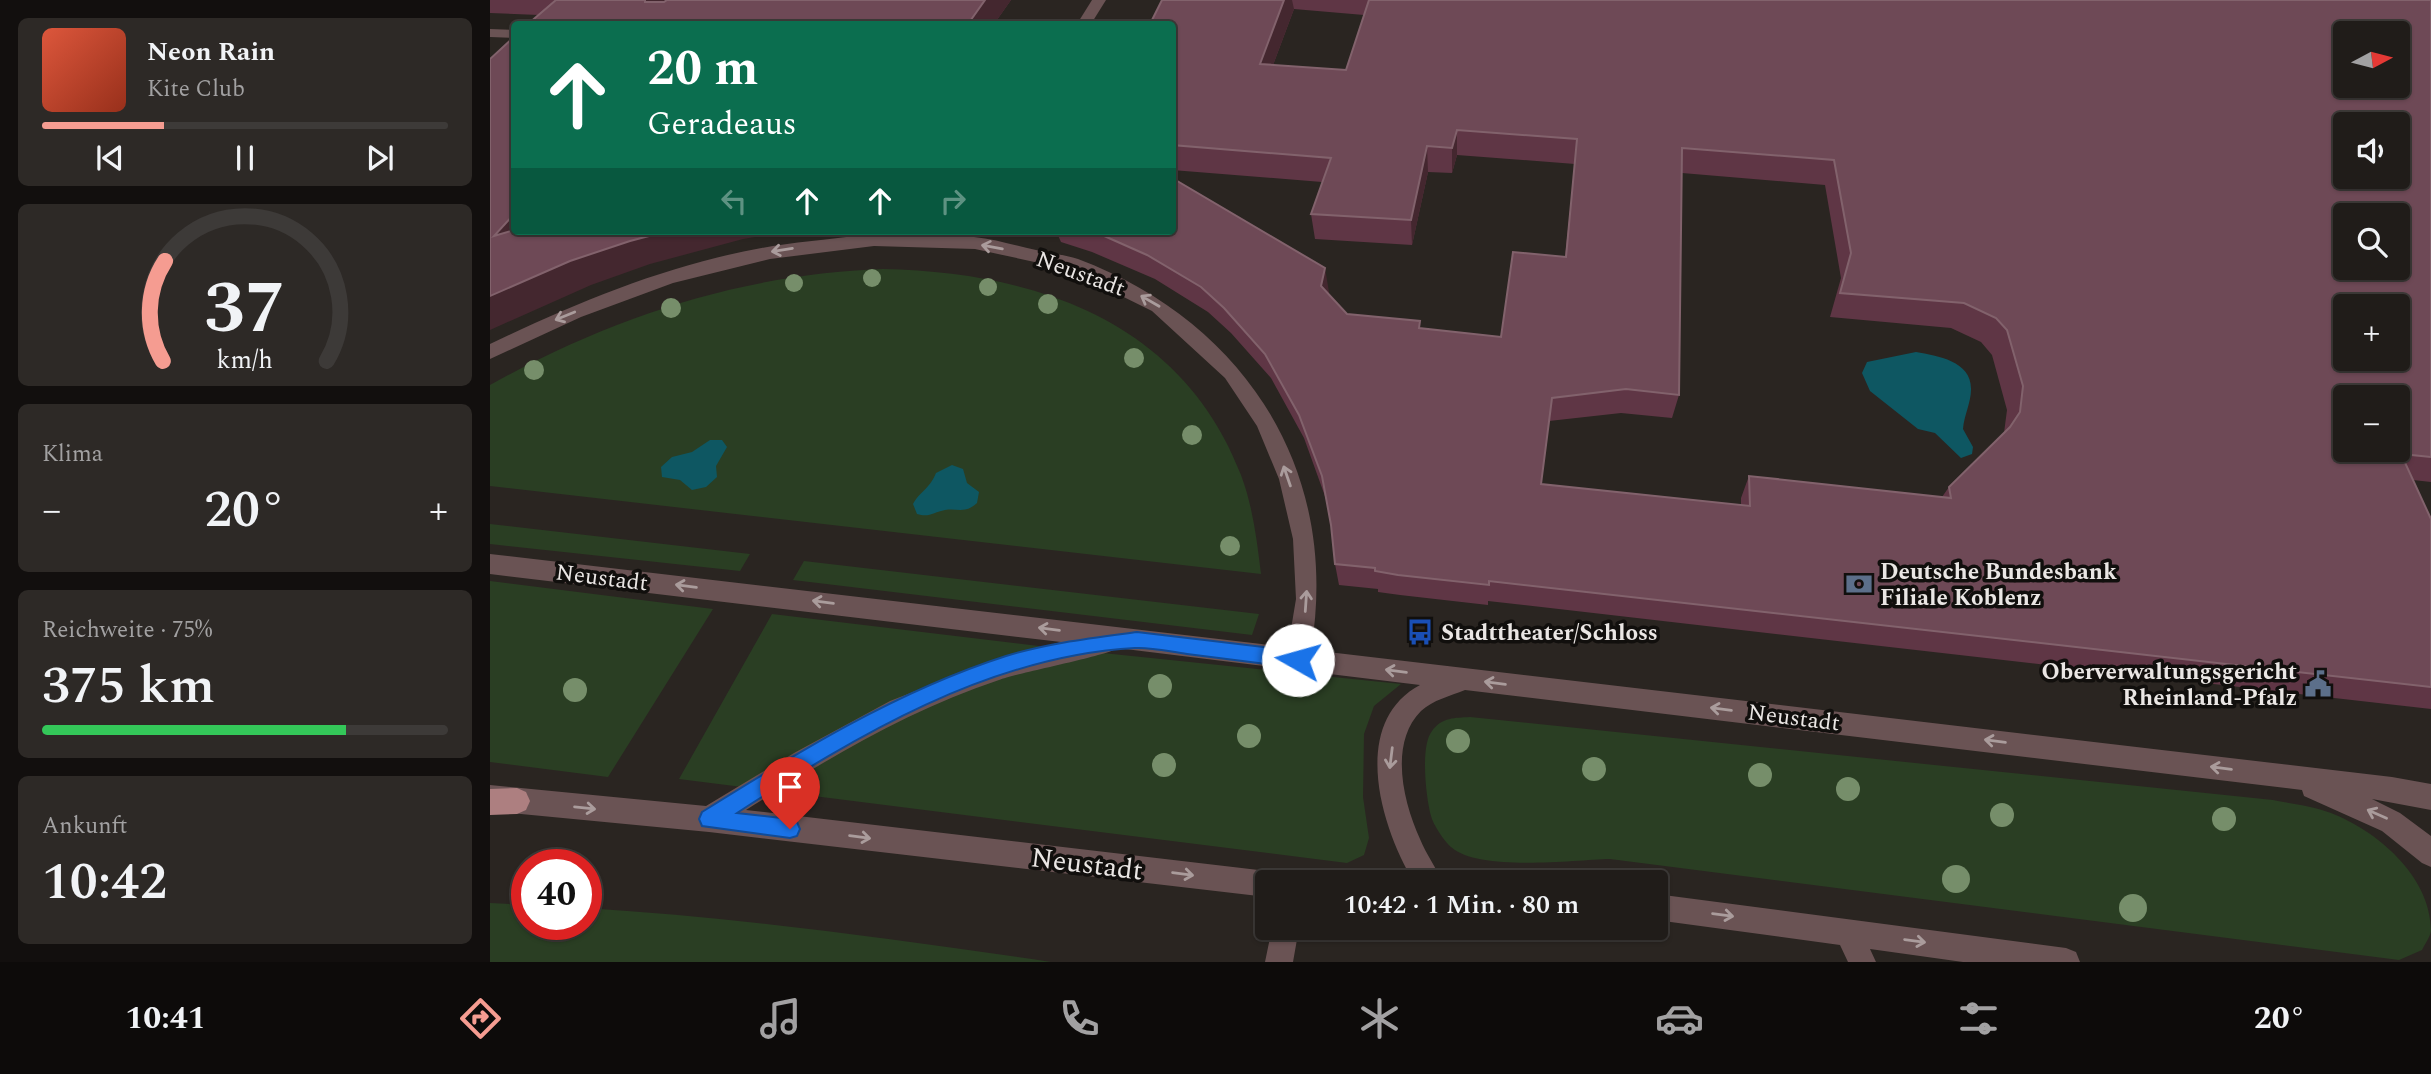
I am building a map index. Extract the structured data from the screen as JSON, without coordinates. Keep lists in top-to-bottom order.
{
  "streets": {
    "street": ["Neustadt"]
  },
  "places": {
    "bank": ["Deutsche Bundesbank Filiale Koblenz"],
    "bus stop": ["Stadttheater/Schloss"],
    "public building": ["Oberverwaltungsgericht Rheinland-Pfalz"]
  },
  "north": "right",
  "page": {
    "map_buttons": ["+", "−"],
    "turn": ["20 m", "Geradeaus"],
    "song": ["Neon Rain", "Kite Club"],
    "tile": [
      "Klima",
      ["Reichweite · 75%", "375 km"],
      ["Ankunft", "10:42"]
    ],
    "heat": ["−", "20°", "+"],
    "limit": "40",
    "trip": "10:42 · 1 Min. · 80 m",
    "tabs": ["10:41", "20°"],
    "gauge": ["37", "km/h"]
  }
}
